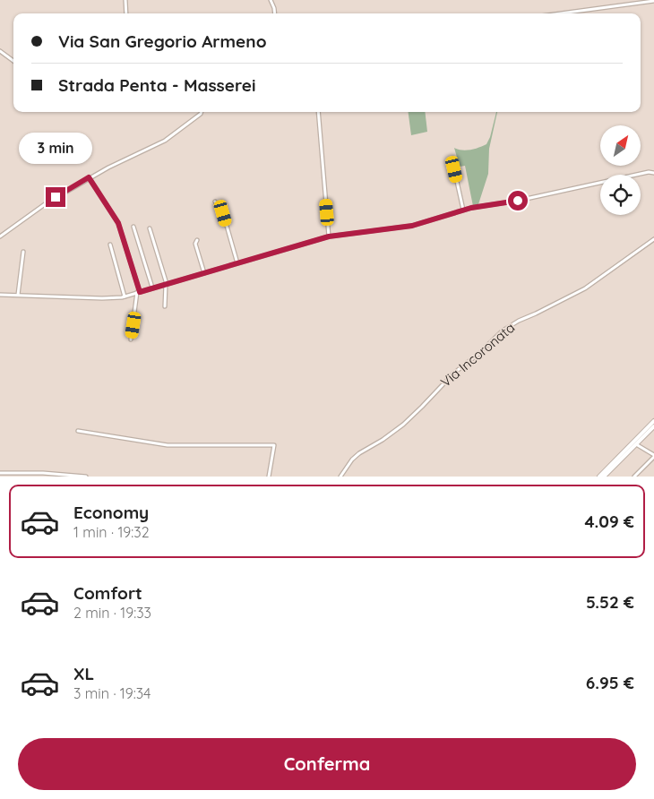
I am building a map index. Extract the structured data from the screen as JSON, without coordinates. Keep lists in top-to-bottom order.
{
  "streets": {
    "street": ["Via Incoronata"]
  },
  "north": "top right",
  "page": {
    "banner": ["Via San Gregorio Armeno", "Strada Penta - Masserei"],
    "bubble": "3 min",
    "list": [
      {
        "name": "Economy",
        "note": "1 min · 19:32",
        "value": "4.09 €"
      },
      {
        "name": "Comfort",
        "note": "2 min · 19:33",
        "value": "5.52 €"
      },
      {
        "name": "XL",
        "note": "3 min · 19:34",
        "value": "6.95 €"
      }
    ],
    "buttons": "Conferma"
  }
}
